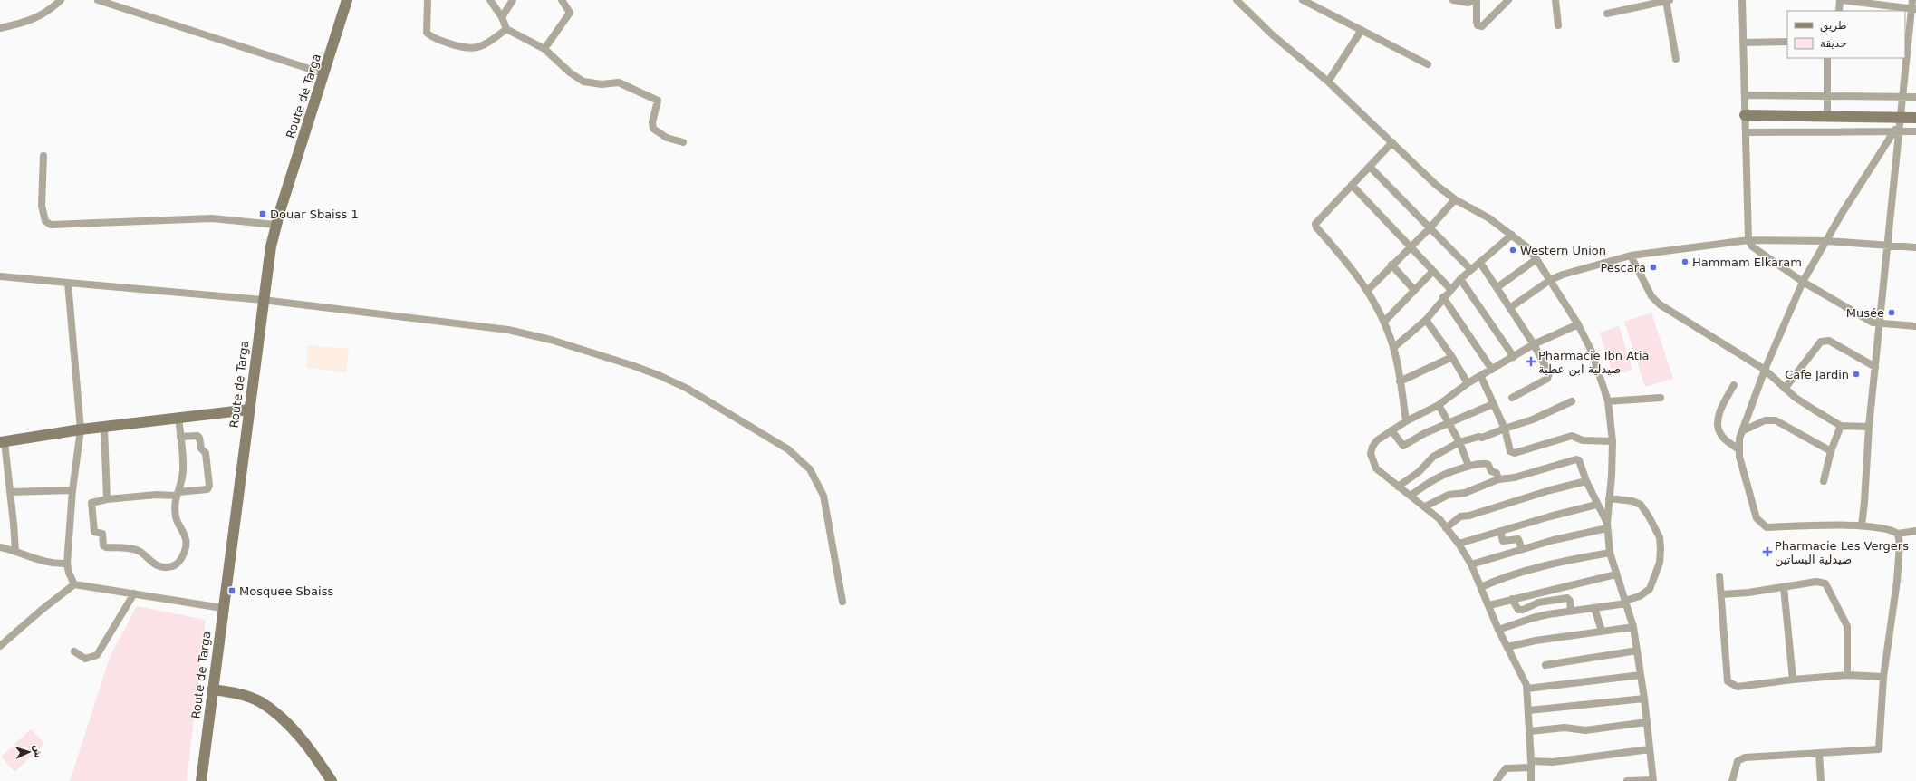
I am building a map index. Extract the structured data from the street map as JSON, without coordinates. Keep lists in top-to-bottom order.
{
  "streets": {
    "main road": ["Route de Targa"]
  },
  "places": {
    "transit": ["Douar Sbaiss 1", "Mosquee Sbaiss"],
    "other": [
      "Western Union",
      "Hammam Elkaram",
      "Pescara",
      "Musée",
      "Cafe Jardin"
    ],
    "health": ["Pharmacie Ibn Atia صيدلية ابن عطية", "Pharmacie Les Vergers صيدلية البساتين"]
  },
  "legend": ["طريق", "حديقة"],
  "north": "right"
}
